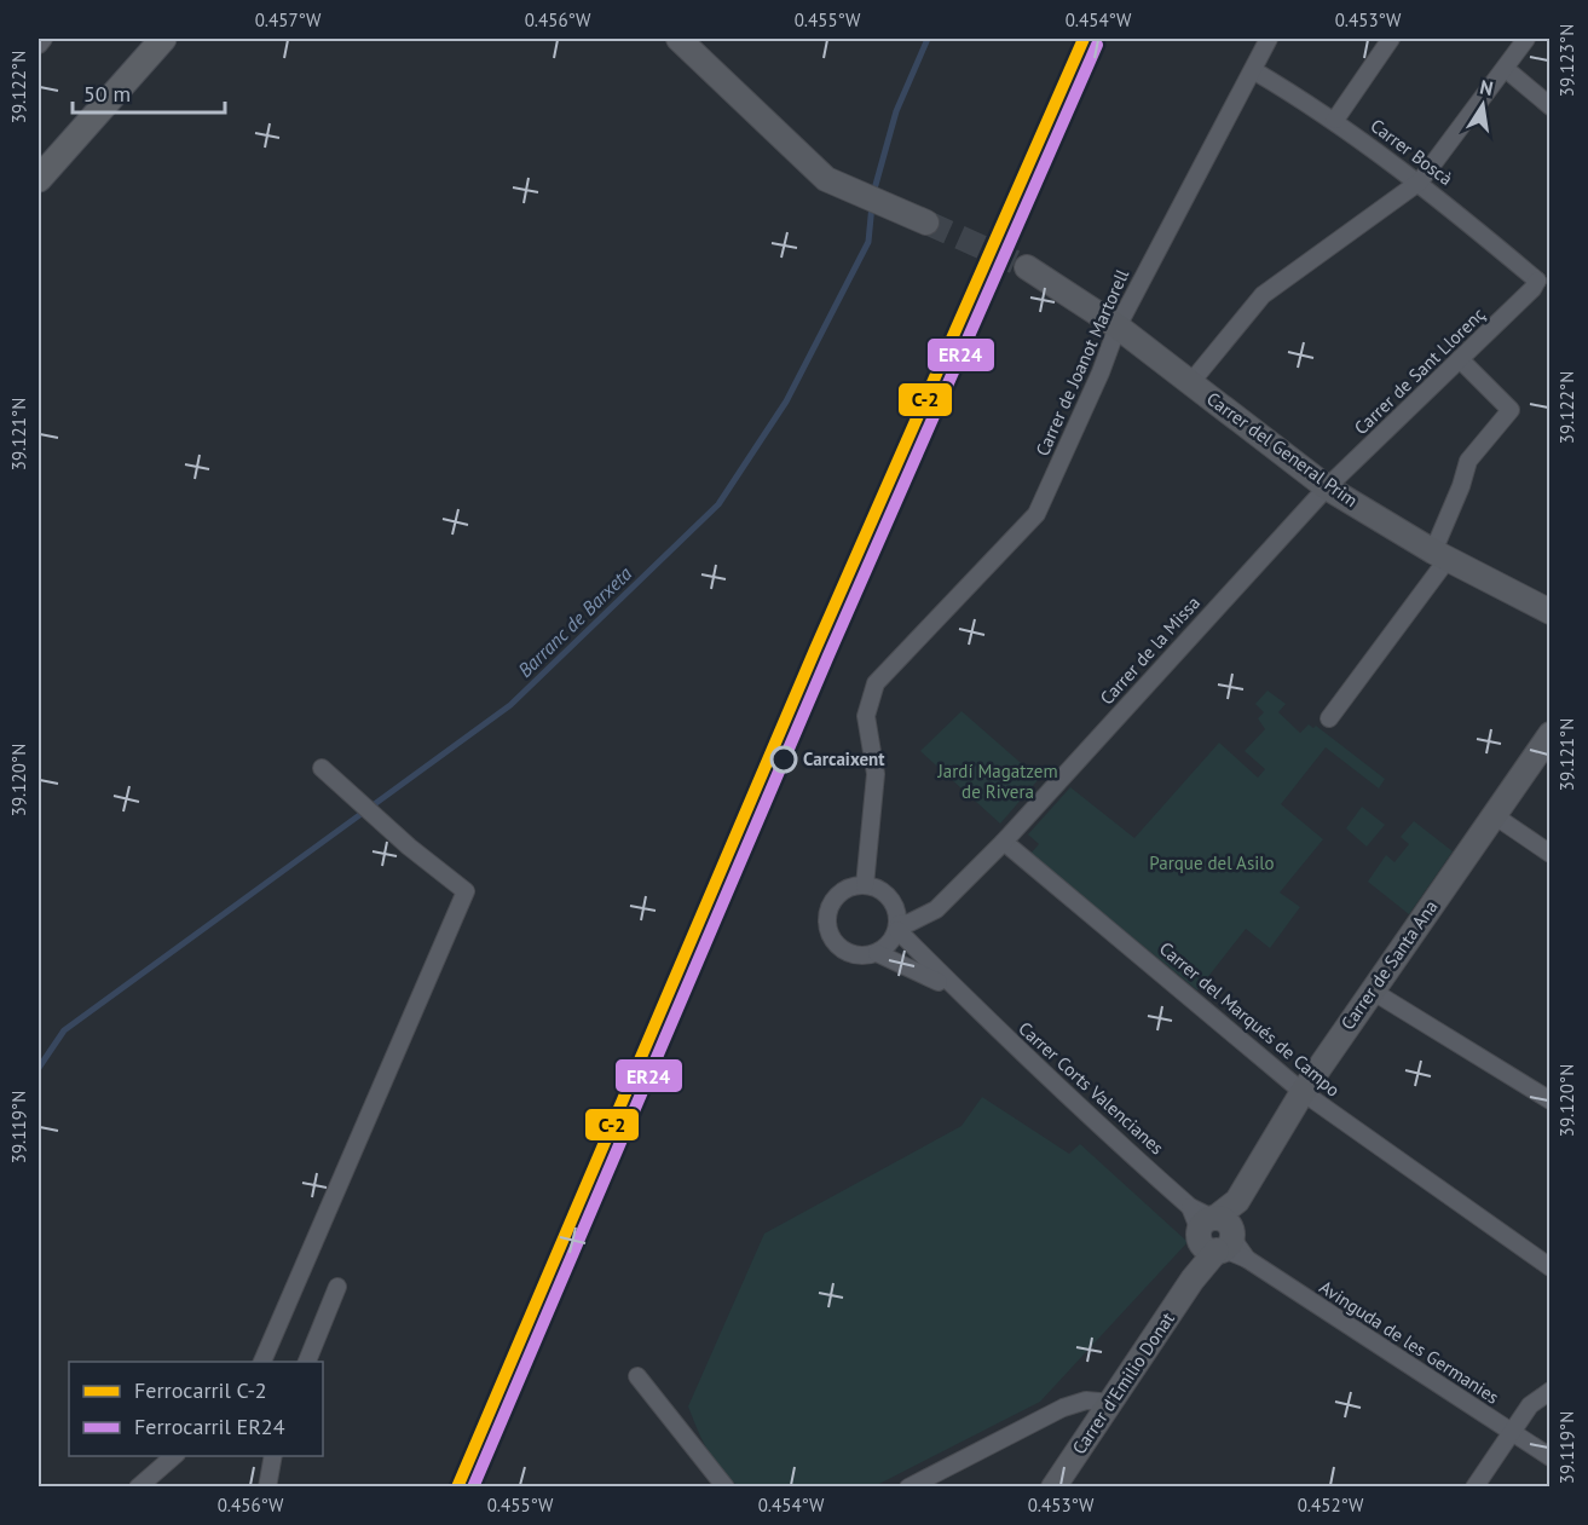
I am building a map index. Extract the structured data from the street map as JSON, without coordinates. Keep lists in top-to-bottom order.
{
  "streets": {
    "street": [
      "Carrer Boscà",
      "Carrer de Joanot Martorell",
      "Carrer de Sant Llorenç",
      "Carrer del General Prim",
      "Carrer de la Missa",
      "Carrer de Santa Ana",
      "Carrer del Marqués de Campo",
      "Carrer Corts Valencianes",
      "Avinguda de les Germanies",
      "Carrer d'Emilio Donat"
    ]
  },
  "crossings": [
    ["Carrer Boscà", "Carrer de Joanot Martorell"],
    ["Carrer Boscà", "Carrer de Sant Llorenç"],
    ["Carrer de Joanot Martorell", "Carrer del General Prim"],
    ["Carrer de Joanot Martorell", "Carrer de la Missa"],
    ["Carrer de Joanot Martorell", "Carrer Corts Valencianes"],
    ["Carrer de Sant Llorenç", "Carrer del General Prim"],
    ["Carrer de Sant Llorenç", "Carrer de la Missa"],
    ["Carrer del General Prim", "Carrer de la Missa"],
    ["Carrer de la Missa", "Carrer del Marqués de Campo"],
    ["Carrer de la Missa", "Carrer Corts Valencianes"],
    ["Carrer de Santa Ana", "Carrer del Marqués de Campo"],
    ["Carrer de Santa Ana", "Carrer Corts Valencianes"],
    ["Carrer de Santa Ana", "Avinguda de les Germanies"],
    ["Carrer de Santa Ana", "Carrer d'Emilio Donat"],
    ["Carrer Corts Valencianes", "Avinguda de les Germanies"],
    ["Carrer Corts Valencianes", "Carrer d'Emilio Donat"],
    ["Avinguda de les Germanies", "Carrer d'Emilio Donat"]
  ],
  "water": ["Barranc de Barxeta"],
  "parks": ["Jardí Magatzem de Rivera", "Parque del Asilo"],
  "places": ["Carcaixent"],
  "lines": ["rail line C-2", "rail line ER24"],
  "legend": ["Ferrocarril C-2", "Ferrocarril ER24"],
  "scale_bar": "50 m",
  "north": "top",
  "coordinates": [
    "0.457°W",
    "0.456°W",
    "0.455°W",
    "0.454°W",
    "0.453°W",
    "39.123°N",
    "39.122°N",
    "39.121°N",
    "39.120°N",
    "39.119°N",
    "0.452°W"
  ]
}
